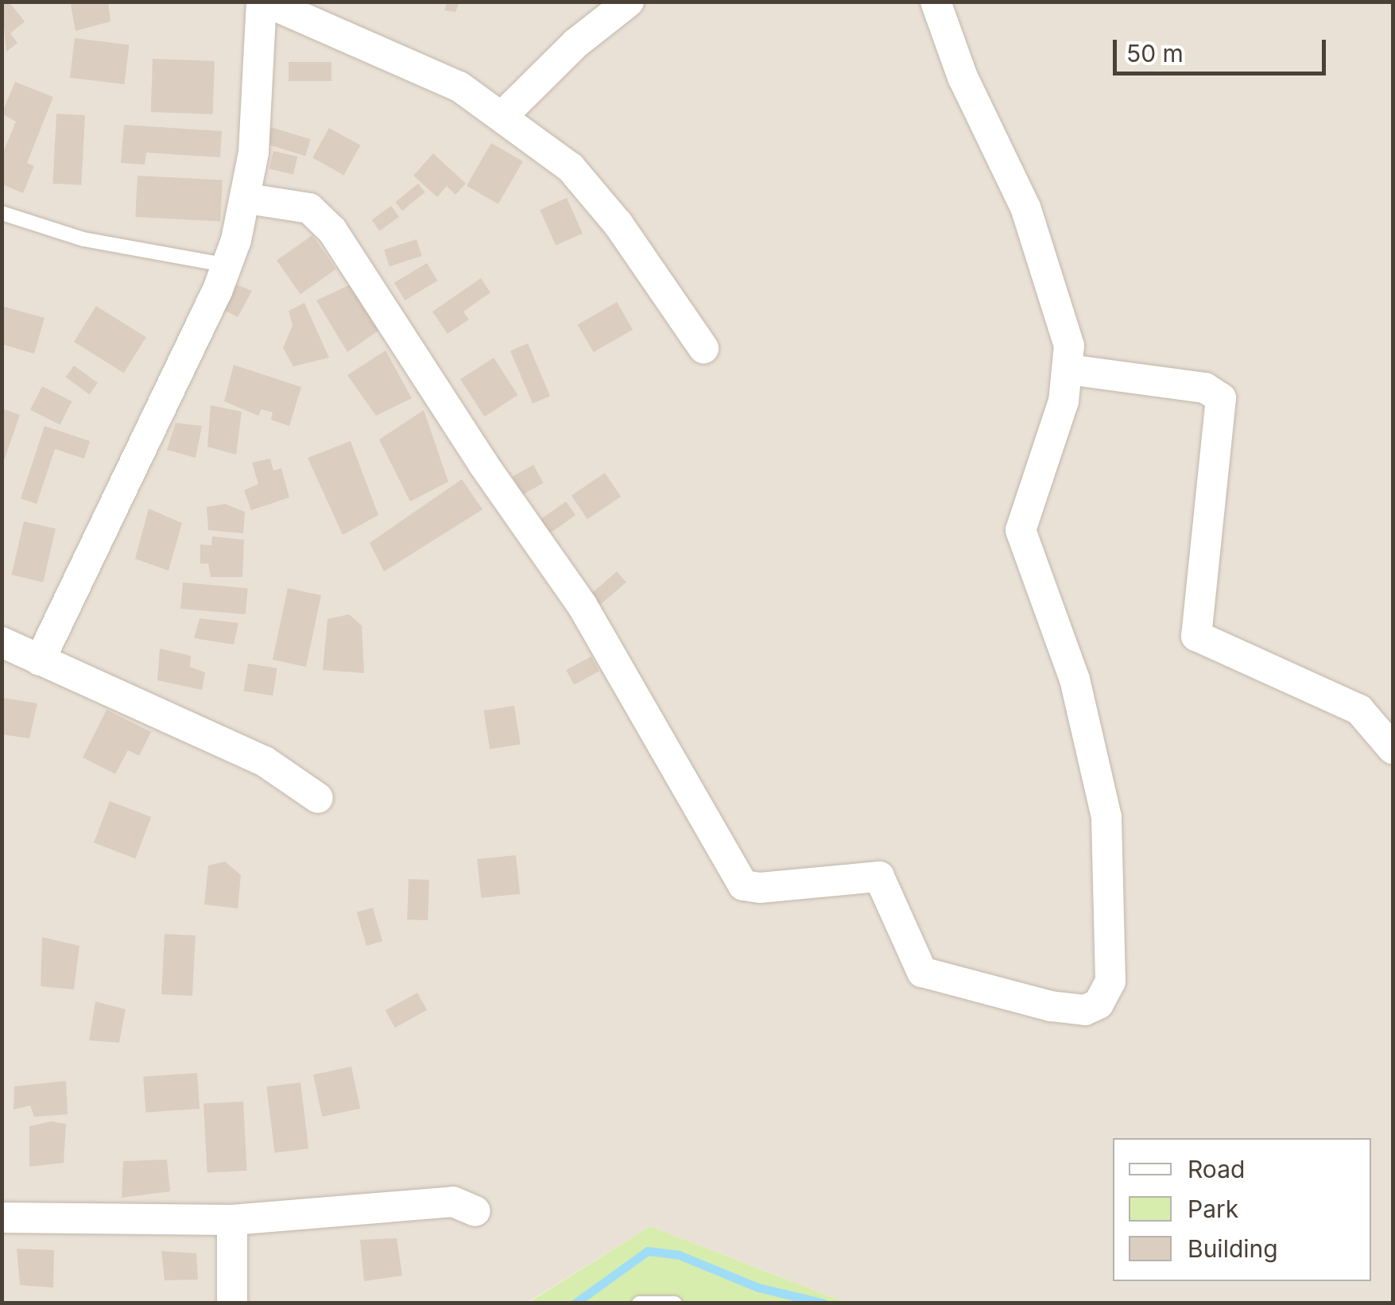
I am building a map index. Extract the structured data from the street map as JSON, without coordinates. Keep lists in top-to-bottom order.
{
  "legend": ["Road", "Park", "Building"],
  "scale_bar": "50 m"
}
